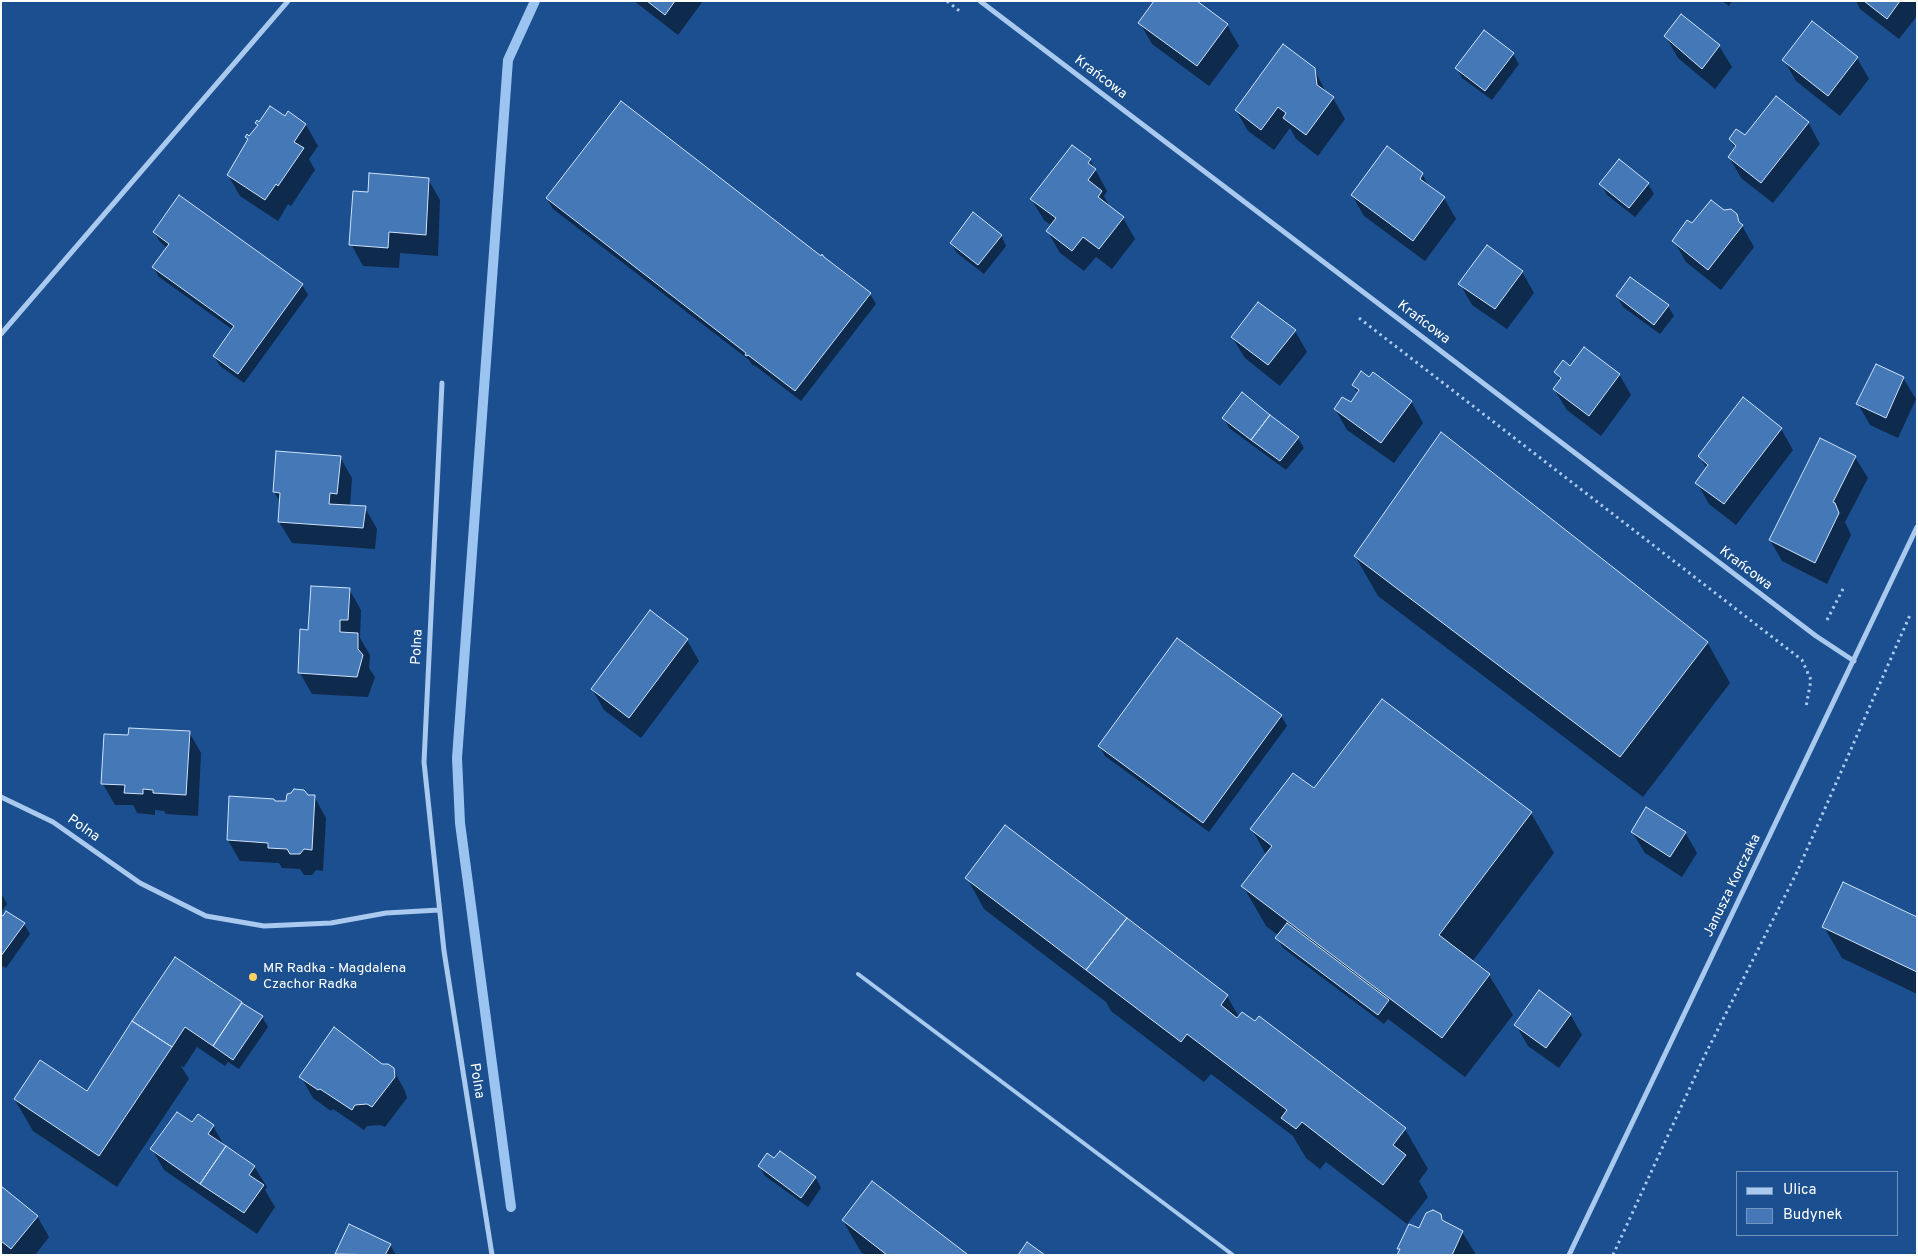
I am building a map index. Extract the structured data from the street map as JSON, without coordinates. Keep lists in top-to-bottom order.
{
  "streets": {
    "street": ["Krańcowa", "Polna", "Janusza Korczaka"]
  },
  "crossings": [
    ["Krańcowa", "Janusza Korczaka"]
  ],
  "places": ["MR Radka - Magdalena Czachor Radka"],
  "legend": ["Ulica", "Budynek"]
}
